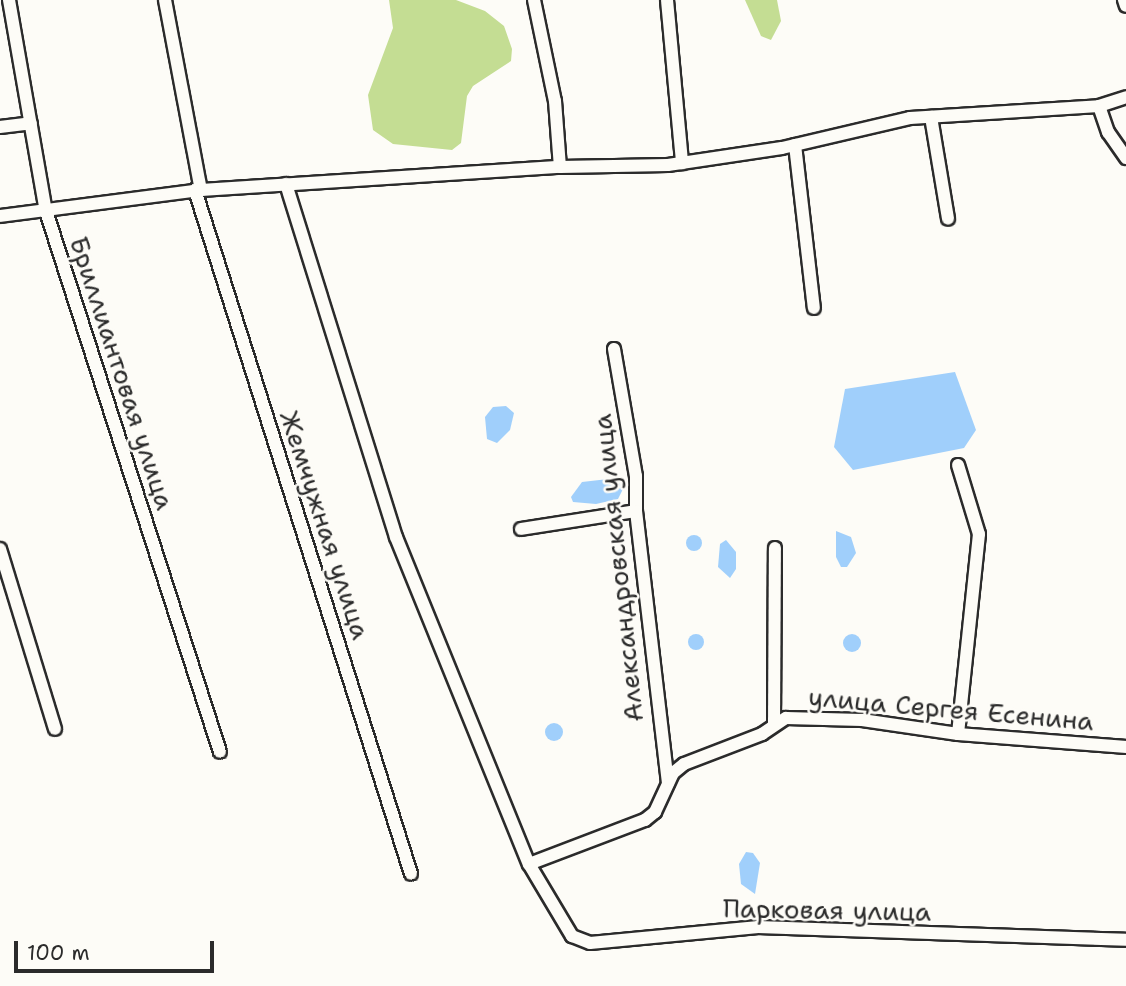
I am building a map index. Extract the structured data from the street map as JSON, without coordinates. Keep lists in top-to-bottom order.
{
  "streets": {
    "street": [
      "Бриллиантовая улица",
      "Жемчужная улица",
      "Александровская улица",
      "улица Сергея Есенина",
      "Парковая улица"
    ]
  },
  "crossings": [
    ["Александровская улица", "улица Сергея Есенина"],
    ["улица Сергея Есенина", "Парковая улица"]
  ],
  "scale_bar": "100 m"
}
